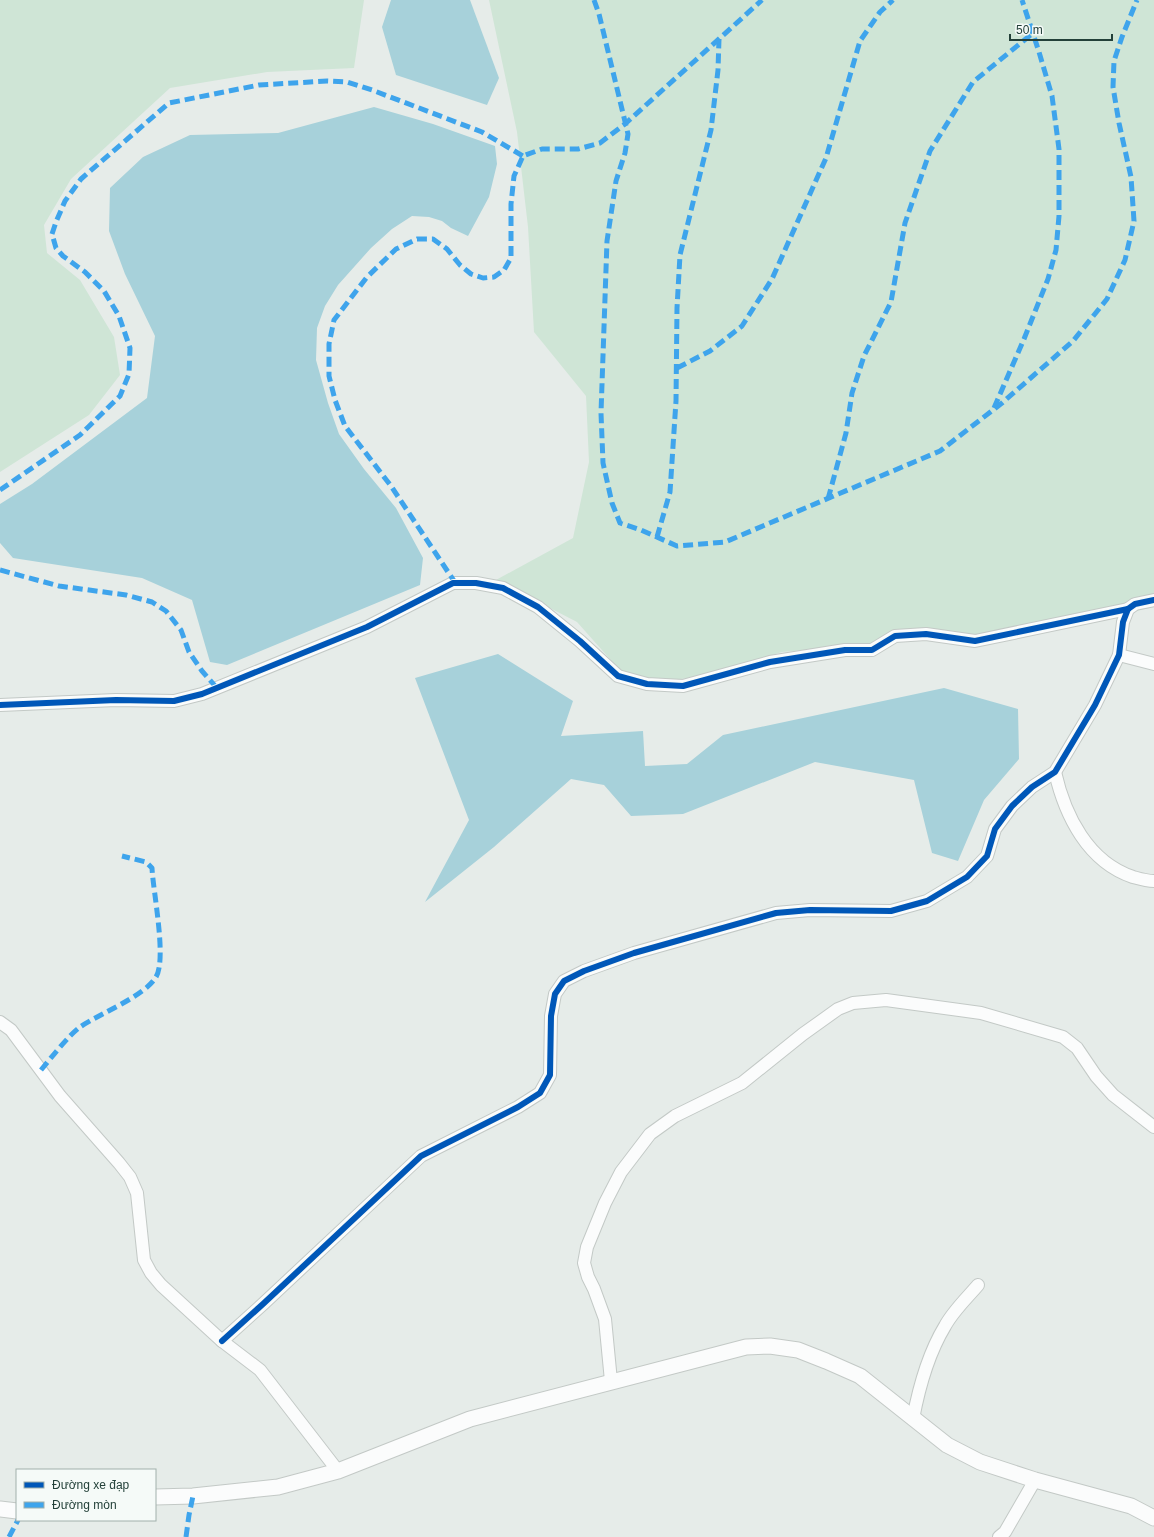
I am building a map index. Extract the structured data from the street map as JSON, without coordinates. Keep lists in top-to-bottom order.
{
  "legend": ["Đường xe đạp", "Đường mòn"],
  "scale_bar": "50 m"
}
